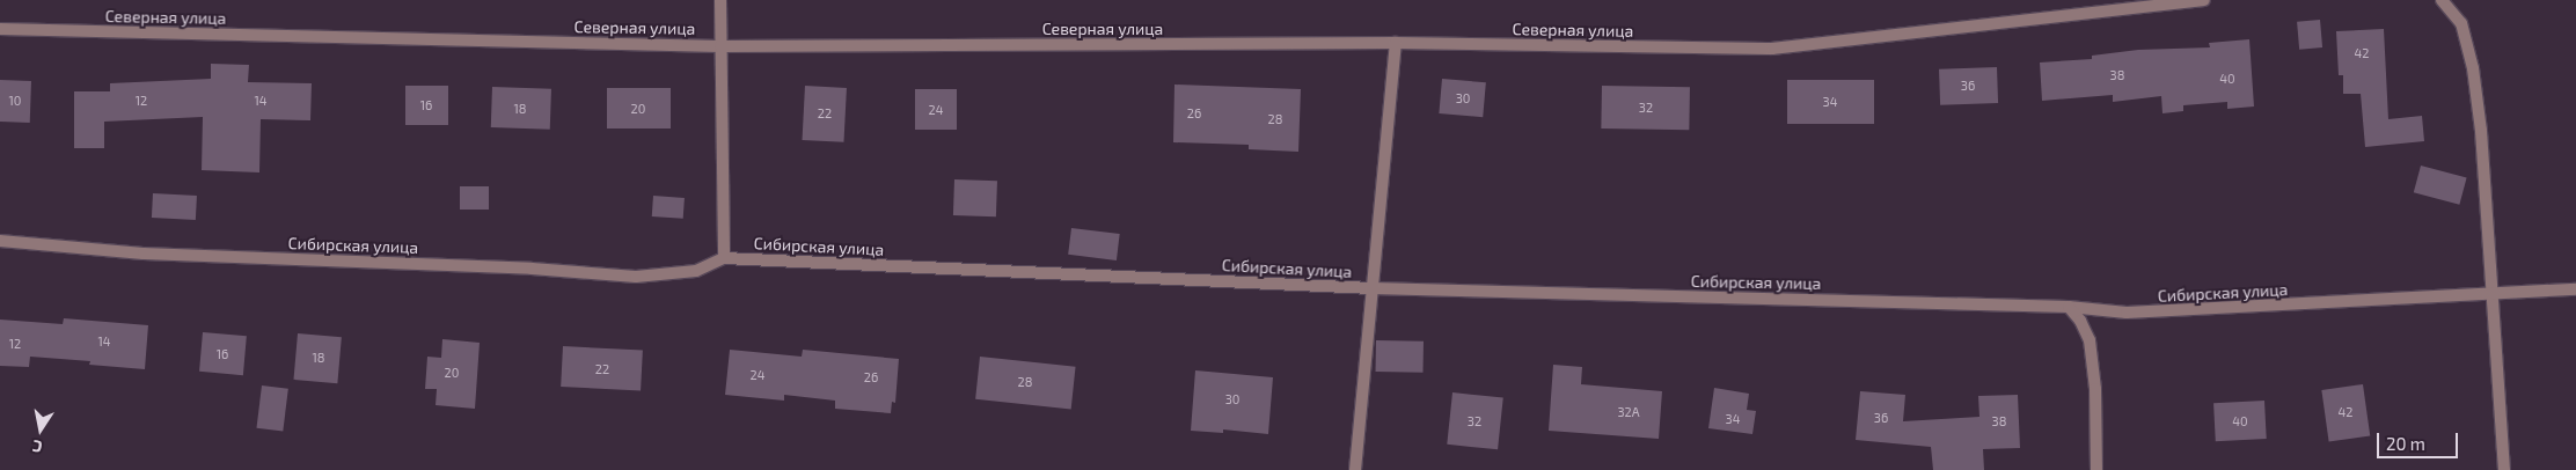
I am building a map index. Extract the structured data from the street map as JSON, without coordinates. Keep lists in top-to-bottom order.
{
  "streets": {
    "street": ["Северная улица", "Сибирская улица"]
  },
  "house_numbers": [
    "42",
    "38",
    "40",
    "36",
    "30",
    "10",
    "12",
    "14",
    "34",
    "16",
    "32",
    "18",
    "20",
    "24",
    "22",
    "26",
    "28",
    "14",
    "12",
    "16",
    "18",
    "22",
    "20",
    "24",
    "26",
    "28",
    "30",
    "32А",
    "42",
    "36",
    "34",
    "32",
    "38",
    "40"
  ],
  "scale_bar": "20 m",
  "north": "bottom"
}
